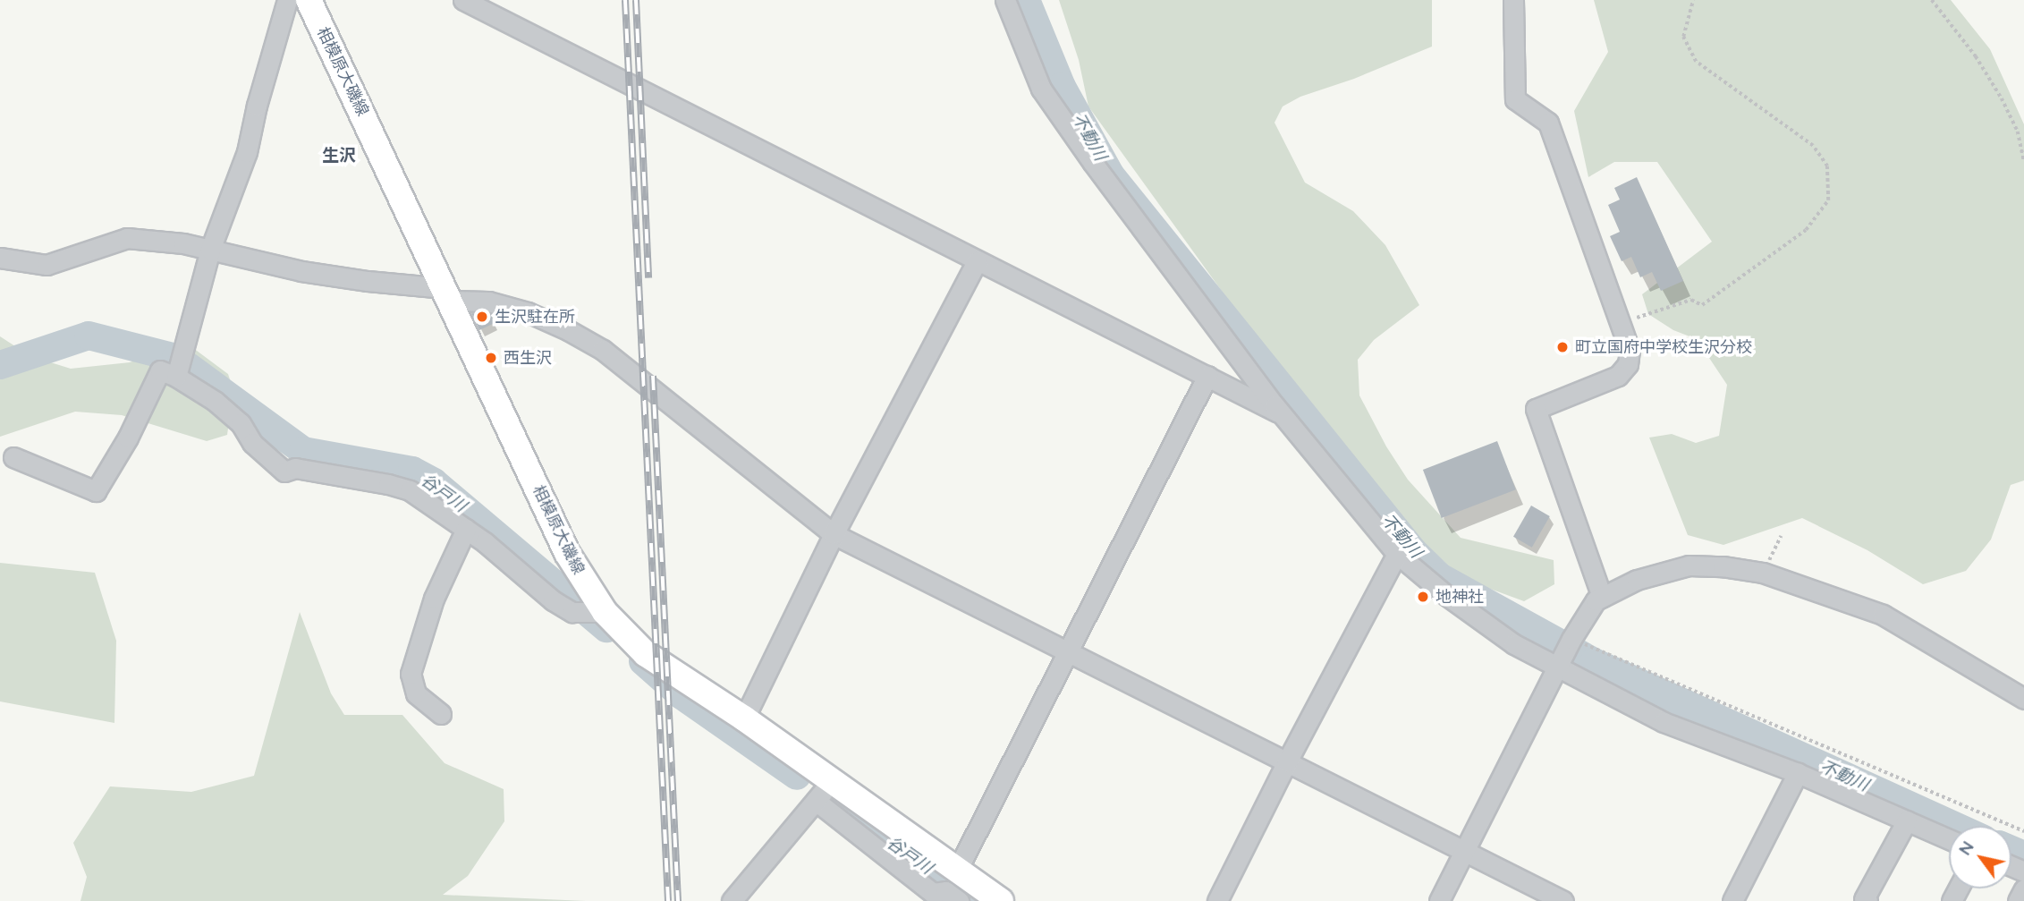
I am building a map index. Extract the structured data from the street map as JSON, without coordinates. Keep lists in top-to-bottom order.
{
  "streets": {
    "main road": ["相模原大磯線"]
  },
  "districts": ["生沢"],
  "water": ["不動川", "谷戸川"],
  "places": [
    "生沢駐在所",
    "町立国府中学校生沢分校",
    "西生沢",
    "地神社"
  ],
  "north": "top left"
}
